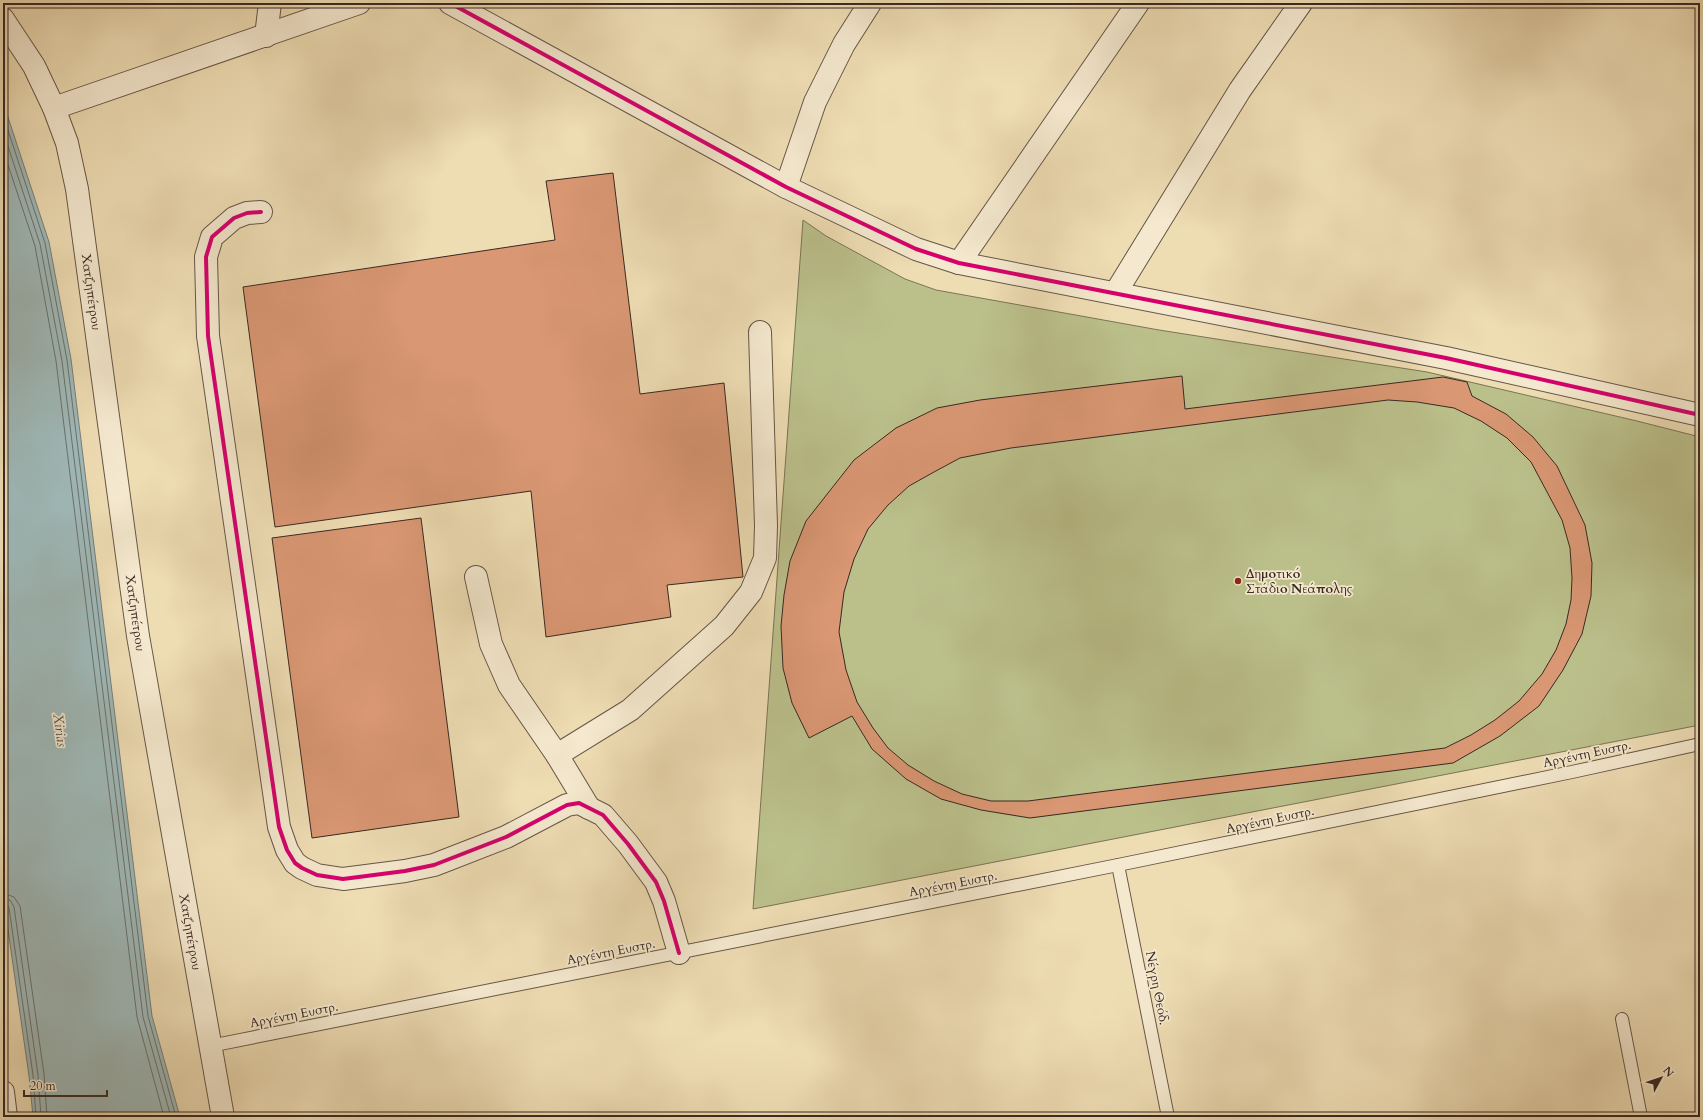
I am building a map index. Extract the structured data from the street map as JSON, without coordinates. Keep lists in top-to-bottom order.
{
  "streets": {
    "street": ["Χατζηπέτρου"],
    "lane": ["Αργέντη Ευστρ.", "Νέγρη Θεόδ."]
  },
  "crossings": [
    ["Χατζηπέτρου", "Αργέντη Ευστρ."],
    ["Αργέντη Ευστρ.", "Νέγρη Θεόδ."]
  ],
  "water": ["Xirias"],
  "places": ["Δημοτικό Στάδιο Νεάπολης"],
  "scale_bar": "20 m",
  "north": "top right"
}
